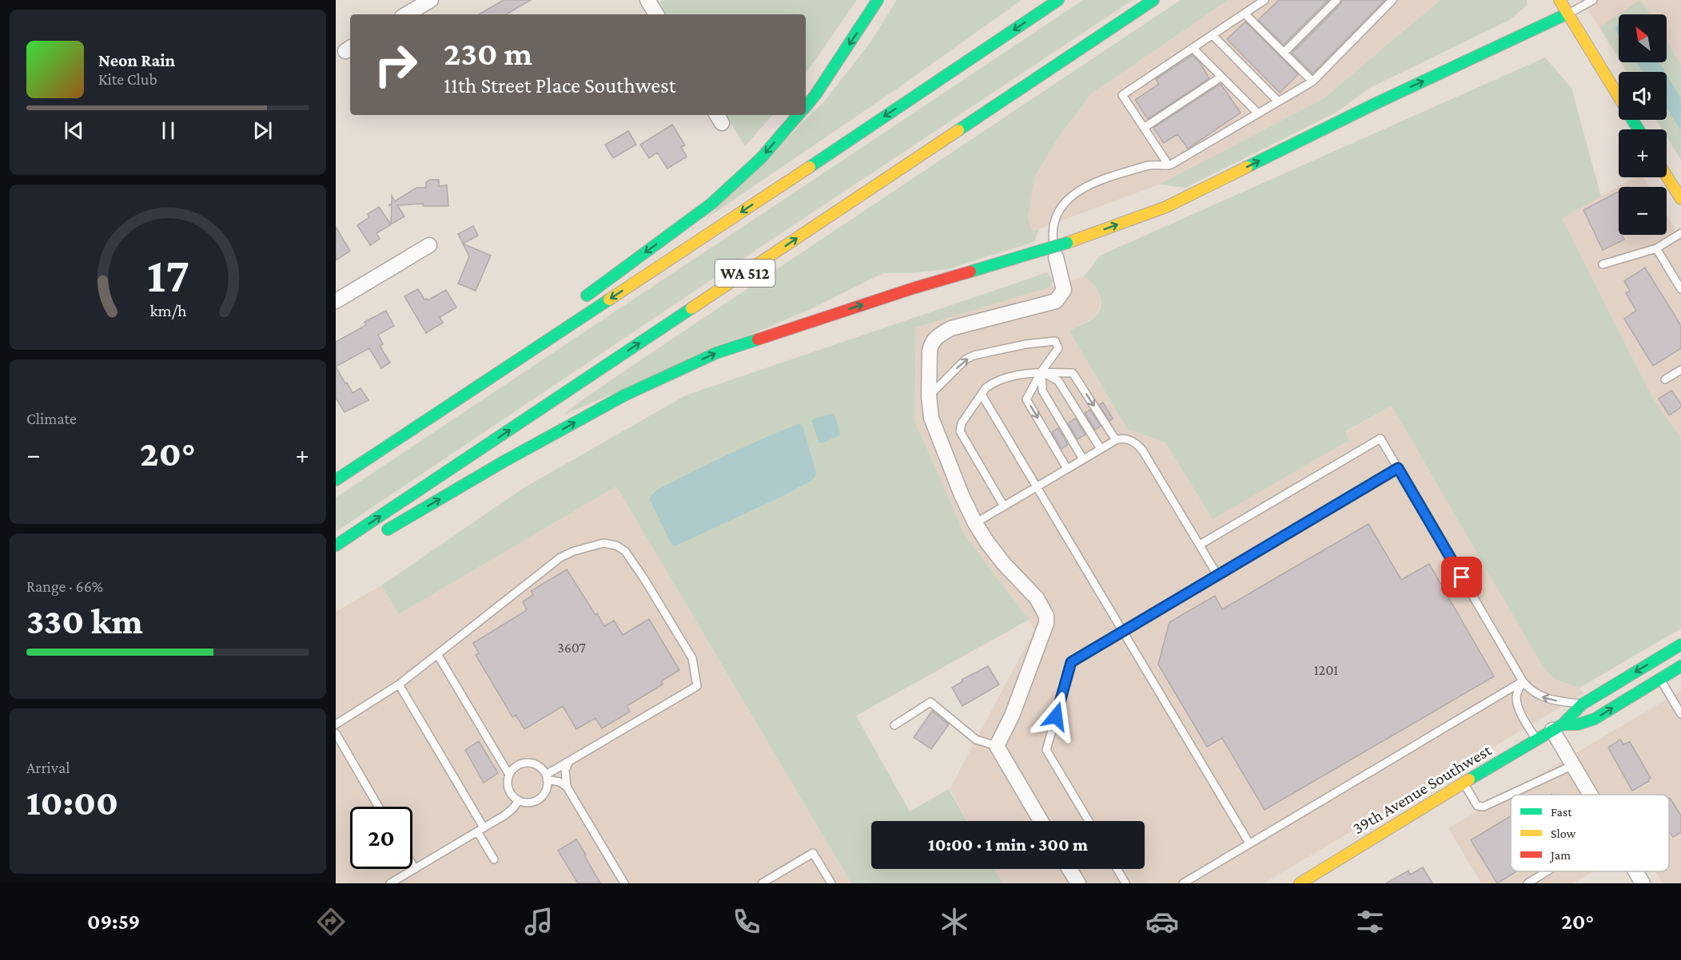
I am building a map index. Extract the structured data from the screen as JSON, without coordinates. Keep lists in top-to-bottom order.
{
  "streets": {
    "main road": ["WA 512", "39th Avenue Southwest"]
  },
  "house_numbers": ["3607", "1201"],
  "legend": ["Fast", "Slow", "Jam"],
  "north": "top left",
  "page": {
    "map_buttons": ["+", "−"],
    "turn": ["230 m", "11th Street Place Southwest"],
    "song": ["Neon Rain", "Kite Club"],
    "tile": [
      "Climate",
      ["Range · 66%", "330 km"],
      ["Arrival", "10:00"]
    ],
    "heat": ["−", "20°", "+"],
    "limit": "20",
    "trip": "10:00 · 1 min · 300 m",
    "tabs": ["09:59", "20°"],
    "gauge": ["17", "km/h"]
  }
}
